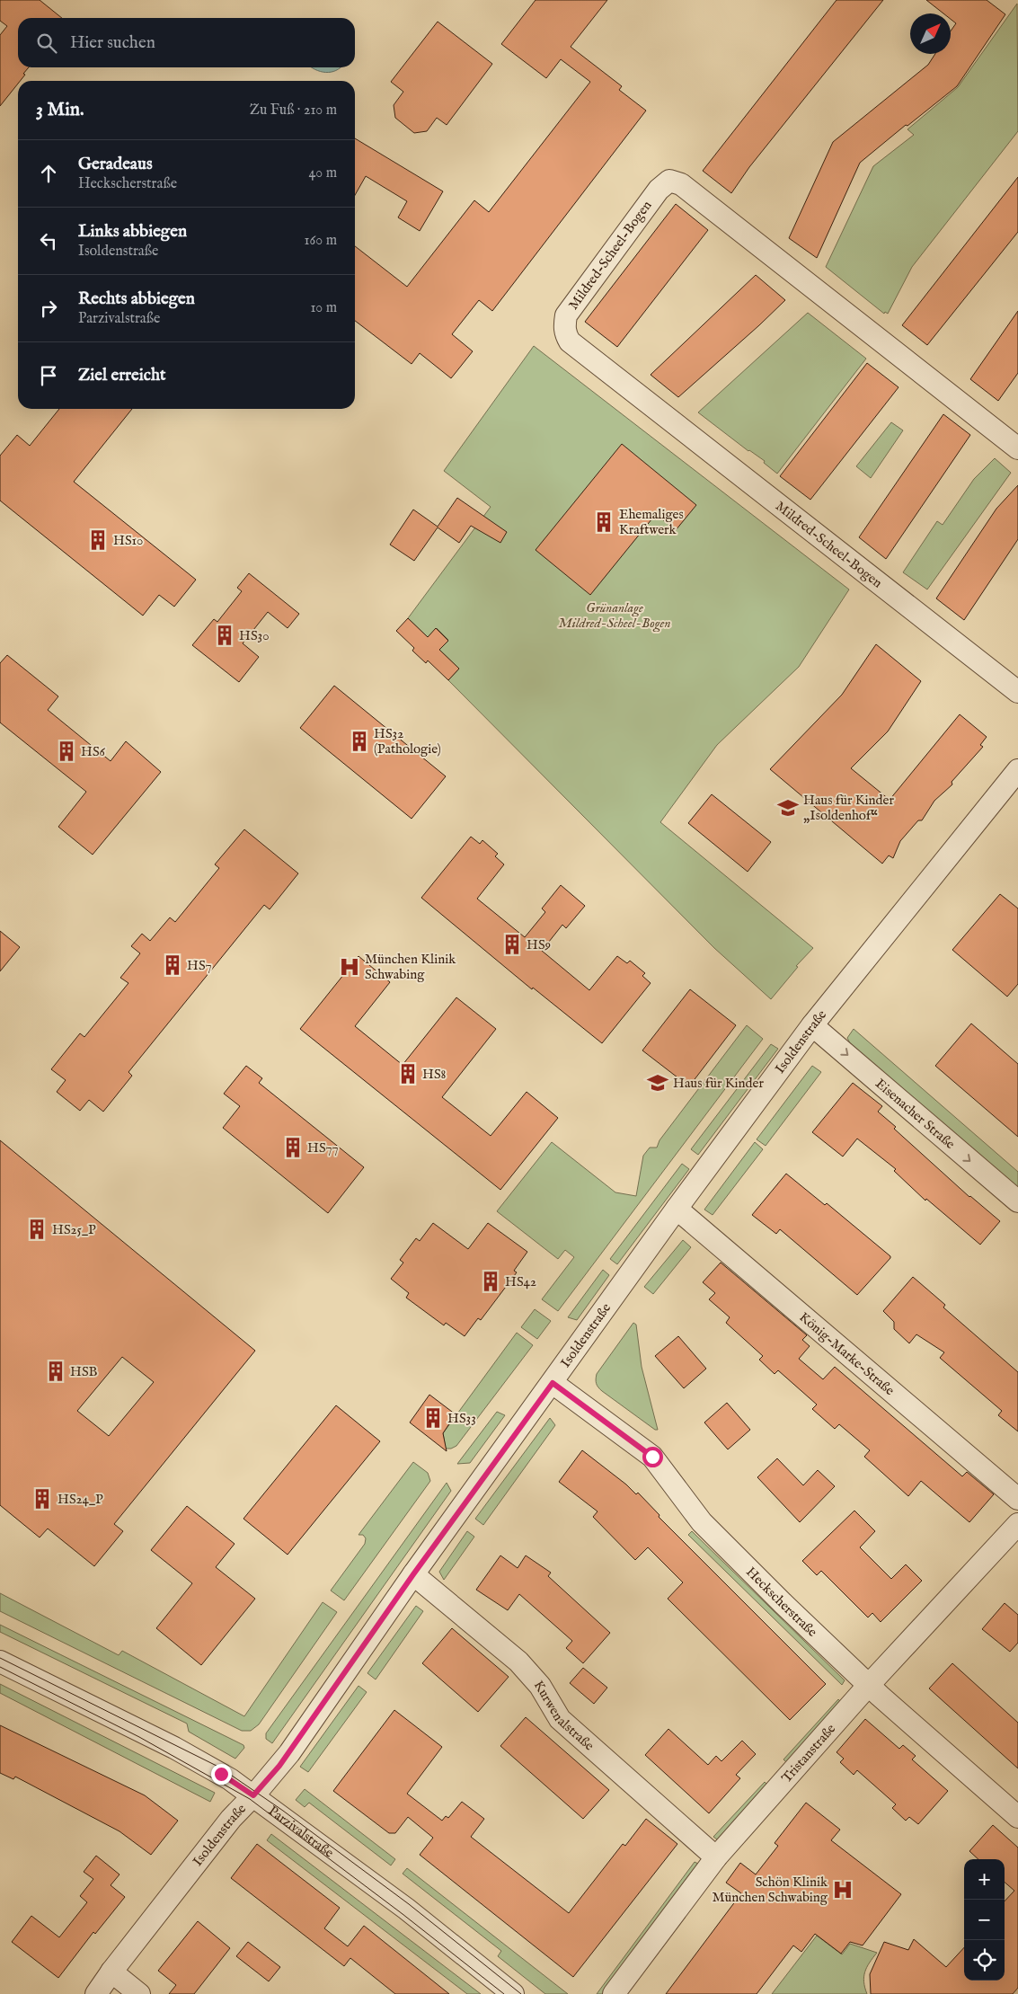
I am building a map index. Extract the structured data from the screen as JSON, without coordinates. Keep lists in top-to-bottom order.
{
  "streets": {
    "street": [
      "Mildred-Scheel-Bogen",
      "Isoldenstraße",
      "Eisenacher Straße",
      "König-Marke-Straße",
      "Heckscherstraße",
      "Kurwenalstraße",
      "Tristanstraße",
      "Parzivalstraße"
    ]
  },
  "crossings": [
    ["Isoldenstraße", "Eisenacher Straße"],
    ["Isoldenstraße", "König-Marke-Straße"],
    ["Isoldenstraße", "Heckscherstraße"],
    ["Isoldenstraße", "Kurwenalstraße"],
    ["Isoldenstraße", "Parzivalstraße"],
    ["Heckscherstraße", "Tristanstraße"],
    ["Kurwenalstraße", "Tristanstraße"]
  ],
  "one_way": ["Eisenacher Straße"],
  "parks": ["Grünanlage Mildred-Scheel-Bogen"],
  "places": {
    "building": [
      "Ehemaliges Kraftwerk",
      "HS10",
      "HS30",
      "HS32 (Pathologie)",
      "HS6",
      "HS9",
      "HS7",
      "HS8",
      "HS77",
      "HS25_P",
      "HS42",
      "HSB",
      "HS33",
      "HS24_P"
    ],
    "school or university": ["Haus für Kinder „Isoldenhof“", "Haus für Kinder"],
    "hospital": ["München Klinik Schwabing", "Schön Klinik München Schwabing"]
  },
  "north": "top right",
  "page": {
    "search": "Hier suchen",
    "heading": ["3 Min.", "Zu Fuß · 210 m"],
    "list": [
      ["Geradeaus", "Heckscherstraße", "40 m"],
      ["Links abbiegen", "Isoldenstraße", "160 m"],
      ["Rechts abbiegen", "Parzivalstraße", "10 m"],
      "Ziel erreicht"
    ],
    "map_buttons": ["+", "−"]
  }
}
